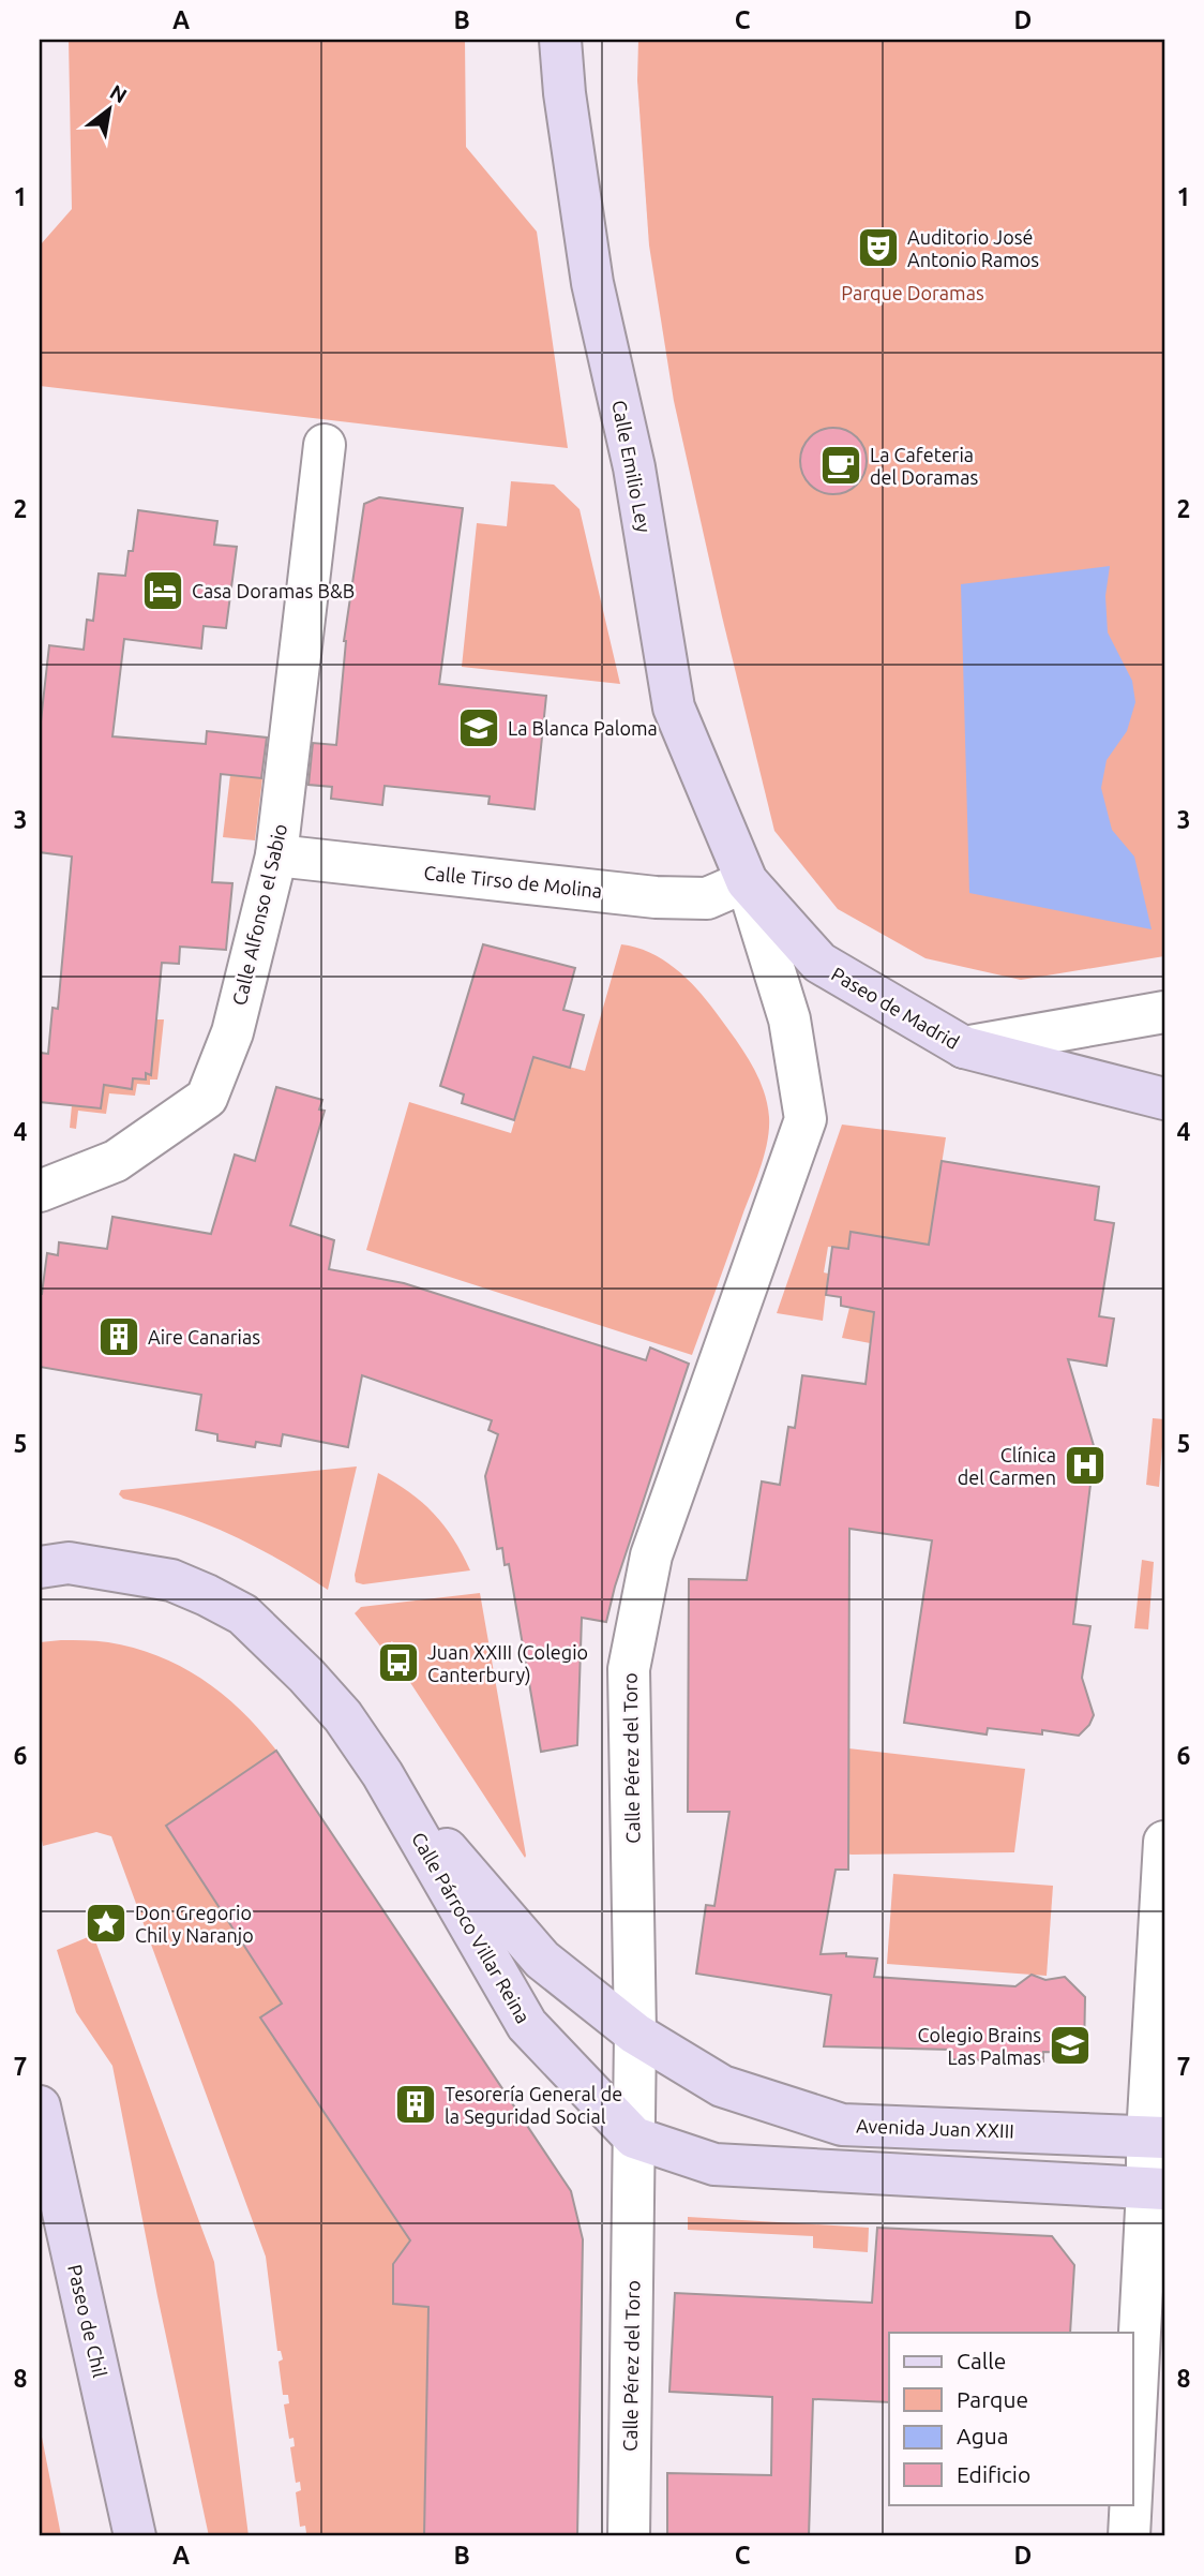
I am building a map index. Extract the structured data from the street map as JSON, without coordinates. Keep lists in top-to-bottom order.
{
  "streets": {
    "street": [
      "Calle Emilio Ley",
      "Calle Tirso de Molina",
      "Calle Alfonso el Sabio",
      "Paseo de Madrid",
      "Calle Pérez del Toro",
      "Calle Párroco Villar Reina",
      "Avenida Juan XXIII",
      "Paseo de Chil"
    ]
  },
  "crossings": [
    ["Calle Emilio Ley", "Calle Tirso de Molina"],
    ["Calle Emilio Ley", "Paseo de Madrid"],
    ["Calle Emilio Ley", "Calle Pérez del Toro"],
    ["Calle Tirso de Molina", "Calle Alfonso el Sabio"],
    ["Calle Tirso de Molina", "Paseo de Madrid"],
    ["Calle Tirso de Molina", "Calle Pérez del Toro"],
    ["Paseo de Madrid", "Calle Pérez del Toro"],
    ["Calle Pérez del Toro", "Calle Párroco Villar Reina"],
    ["Calle Pérez del Toro", "Avenida Juan XXIII"],
    ["Calle Párroco Villar Reina", "Avenida Juan XXIII"]
  ],
  "parks": ["Parque Doramas"],
  "places": {
    "theatre": ["Auditorio José Antonio Ramos"],
    "cafe": ["La Cafeteria del Doramas"],
    "hotel": ["Casa Doramas B&B"],
    "school or university": ["La Blanca Paloma", "Colegio Brains Las Palmas"],
    "building": ["Aire Canarias", "Tesorería General de la Seguridad Social"],
    "hospital": ["Clínica del Carmen"],
    "bus stop": ["Juan XXIII (Colegio Canterbury)"],
    "place": ["Don Gregorio Chil y Naranjo"]
  },
  "legend": [
    "Calle",
    "Parque",
    "Agua",
    "Edificio"
  ],
  "north": "top right",
  "grid": {
    "columns": [
      "A",
      "B",
      "C",
      "D"
    ],
    "rows": [
      "1",
      "2",
      "3",
      "4",
      "5",
      "6",
      "7",
      "8"
    ]
  }
}
